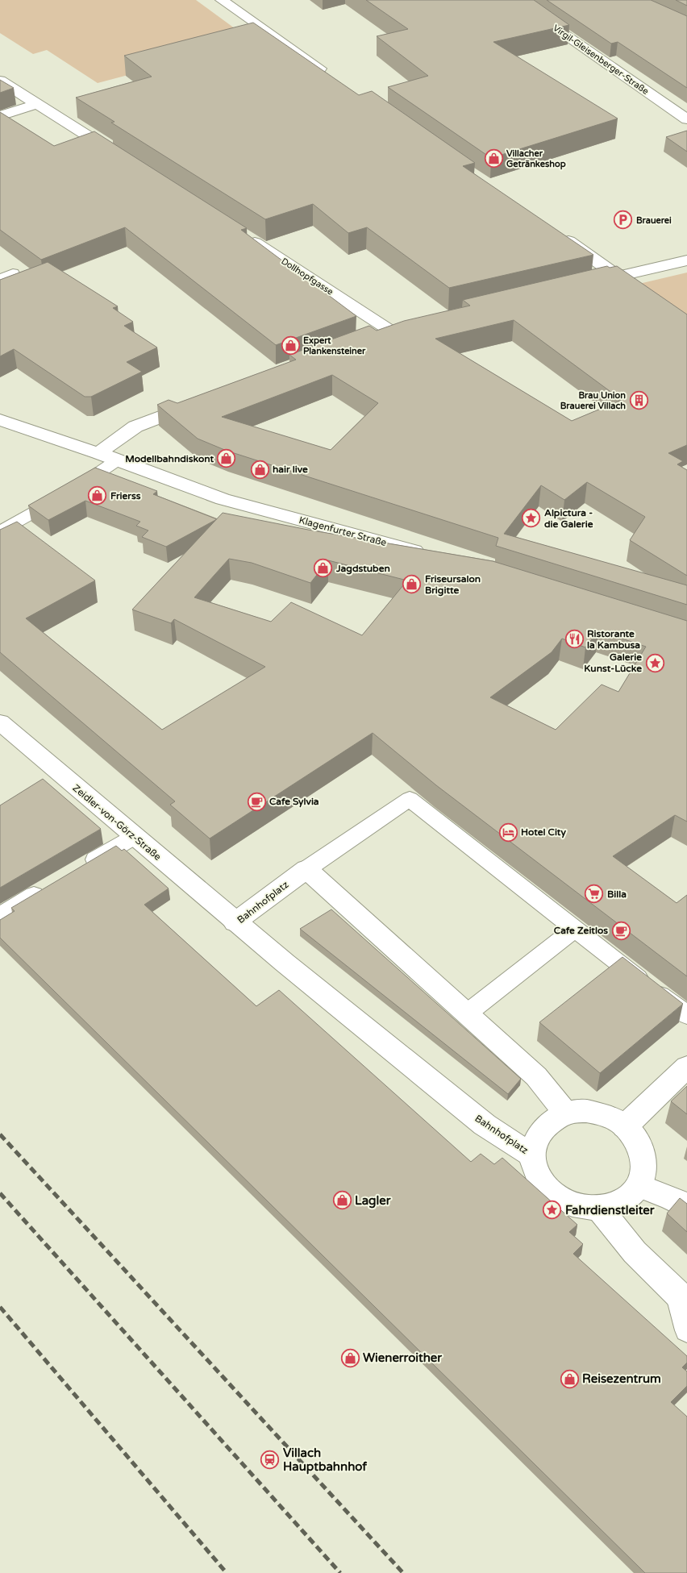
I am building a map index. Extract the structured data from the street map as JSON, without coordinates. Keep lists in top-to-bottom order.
{
  "streets": {
    "street": [
      "Virgil-Gleisenberger-Straße",
      "Dollhopfgasse",
      "Klagenfurter Straße",
      "Zeidler-von-Görz-Straße",
      "Bahnhofplatz"
    ]
  },
  "crossings": [
    ["Zeidler-von-Görz-Straße", "Bahnhofplatz"]
  ],
  "places": {
    "shop": [
      "Villacher Getränkeshop",
      "Expert Plankensteiner",
      "Modellbahndiskont",
      "hair live",
      "Frierss",
      "Jagdstuben",
      "Friseursalon Brigitte",
      "Lagler",
      "Wienerroither",
      "Reisezentrum"
    ],
    "parking": ["Brauerei"],
    "building": ["Brau Union Brauerei Villach"],
    "place": ["Alpictura - die Galerie", "Galerie Kunst-Lücke", "Fahrdienstleiter"],
    "restaurant": ["Ristorante la Kambusa"],
    "cafe": ["Cafe Sylvia", "Cafe Zeitlos"],
    "hotel": ["Hotel City"],
    "supermarket": ["Billa"],
    "station": ["Villach Hauptbahnhof"]
  }
}
